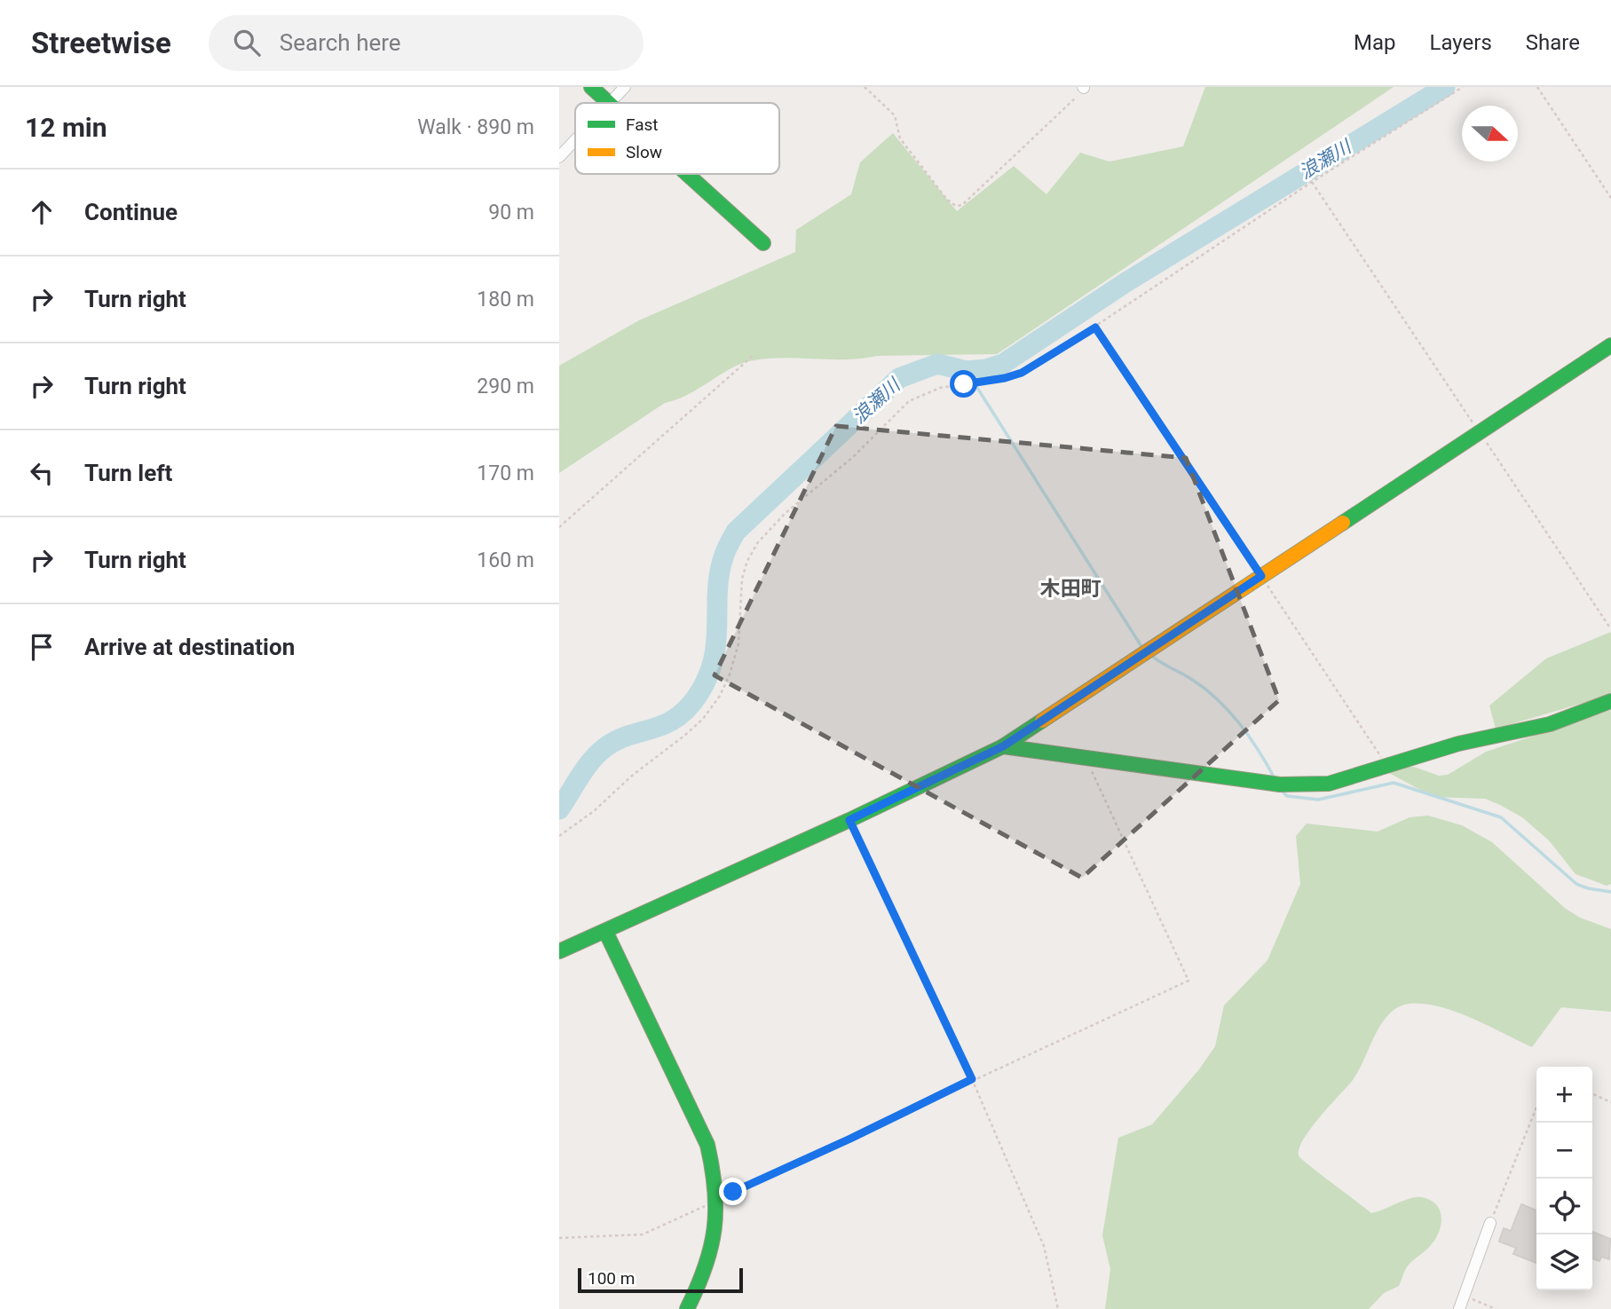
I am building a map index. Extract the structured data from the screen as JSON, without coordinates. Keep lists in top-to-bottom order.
{
  "districts": ["木田町"],
  "water": ["浪瀬川"],
  "legend": ["Fast", "Slow"],
  "scale_bar": "100 m",
  "north": "right",
  "page": {
    "header": "Streetwise",
    "search": "Search here",
    "nav": ["Map", "Layers", "Share"],
    "heading": ["12 min", "Walk · 890 m"],
    "list": [
      ["Continue", "90 m"],
      ["Turn right", "180 m"],
      ["Turn right", "290 m"],
      ["Turn left", "170 m"],
      ["Turn right", "160 m"],
      "Arrive at destination"
    ],
    "map_buttons": ["+", "−"],
    "scale": "100 m"
  }
}
